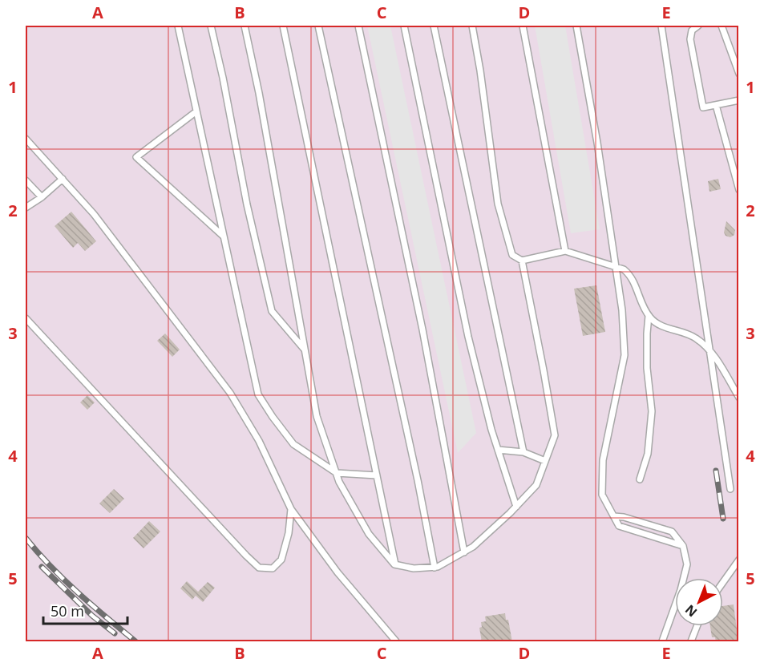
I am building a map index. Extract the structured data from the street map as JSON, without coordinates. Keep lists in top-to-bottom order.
{
  "scale_bar": "50 m",
  "north": "bottom left",
  "grid": {
    "columns": [
      "A",
      "B",
      "C",
      "D",
      "E"
    ],
    "rows": [
      "1",
      "2",
      "3",
      "4",
      "5"
    ]
  }
}
